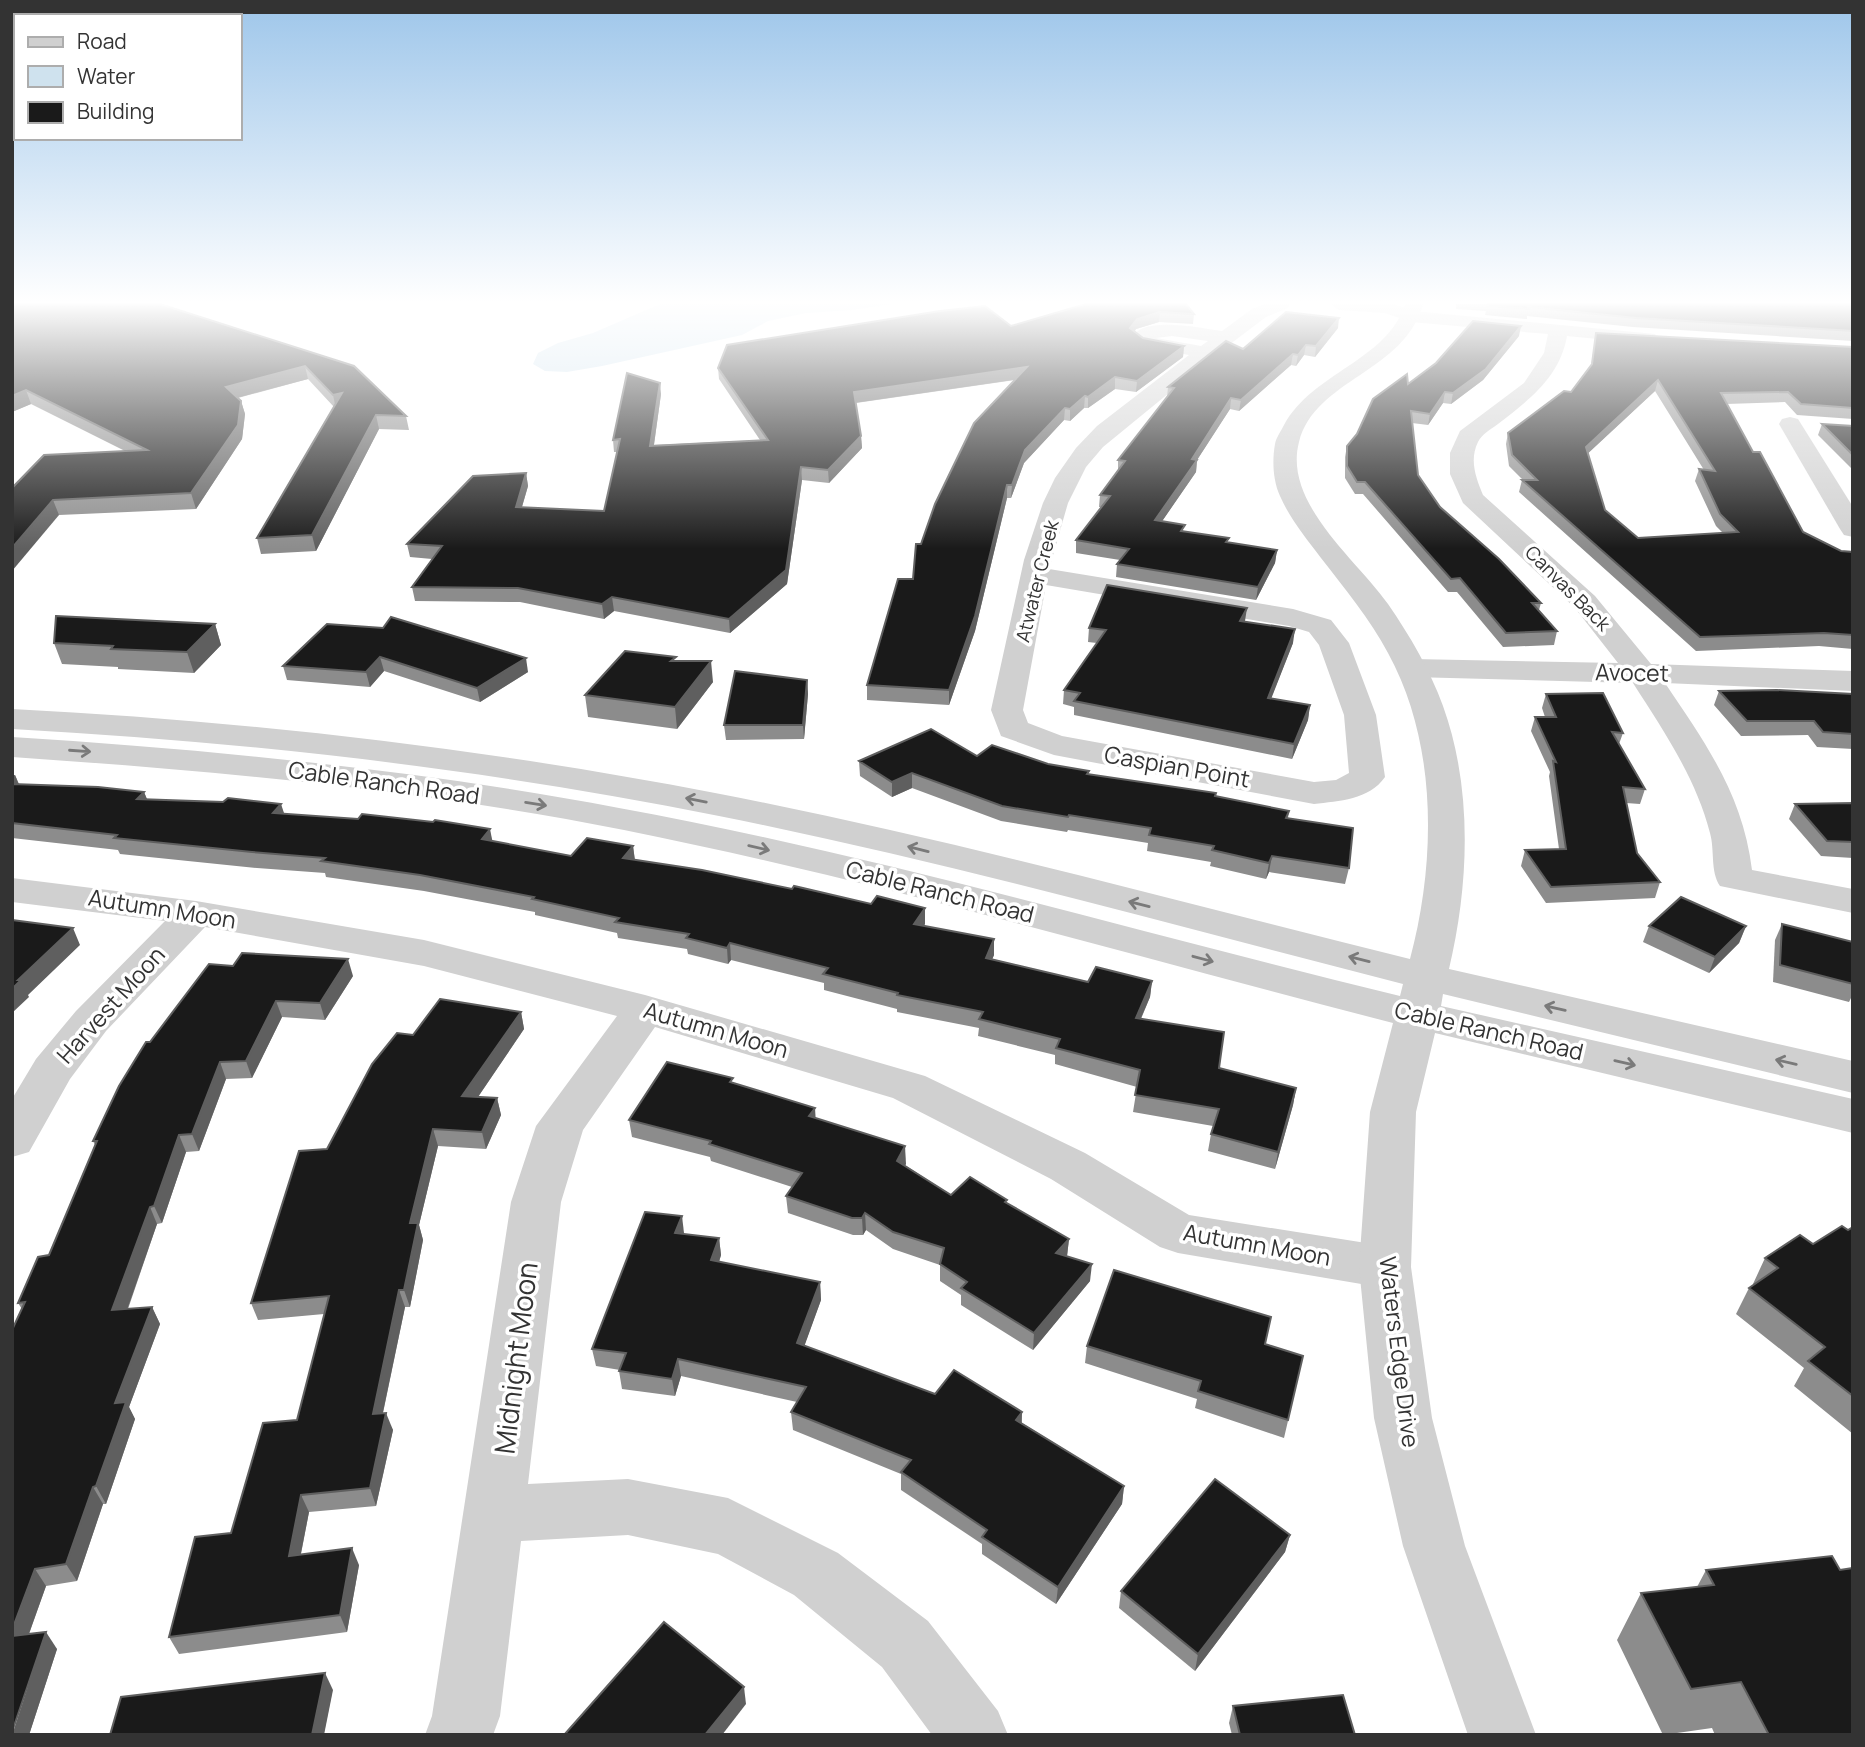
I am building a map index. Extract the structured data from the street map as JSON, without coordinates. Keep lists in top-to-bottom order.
{
  "streets": {
    "street": [
      "Atwater Creek",
      "Canvas Back",
      "Avocet",
      "Caspian Point",
      "Cable Ranch Road",
      "Autumn Moon",
      "Harvest Moon",
      "Waters Edge Drive",
      "Midnight Moon"
    ]
  },
  "crossings": [
    ["Atwater Creek", "Caspian Point"],
    ["Canvas Back", "Avocet"],
    ["Avocet", "Waters Edge Drive"],
    ["Cable Ranch Road", "Waters Edge Drive"],
    ["Autumn Moon", "Harvest Moon"],
    ["Autumn Moon", "Waters Edge Drive"],
    ["Autumn Moon", "Midnight Moon"]
  ],
  "legend": ["Road", "Water", "Building"]
}
